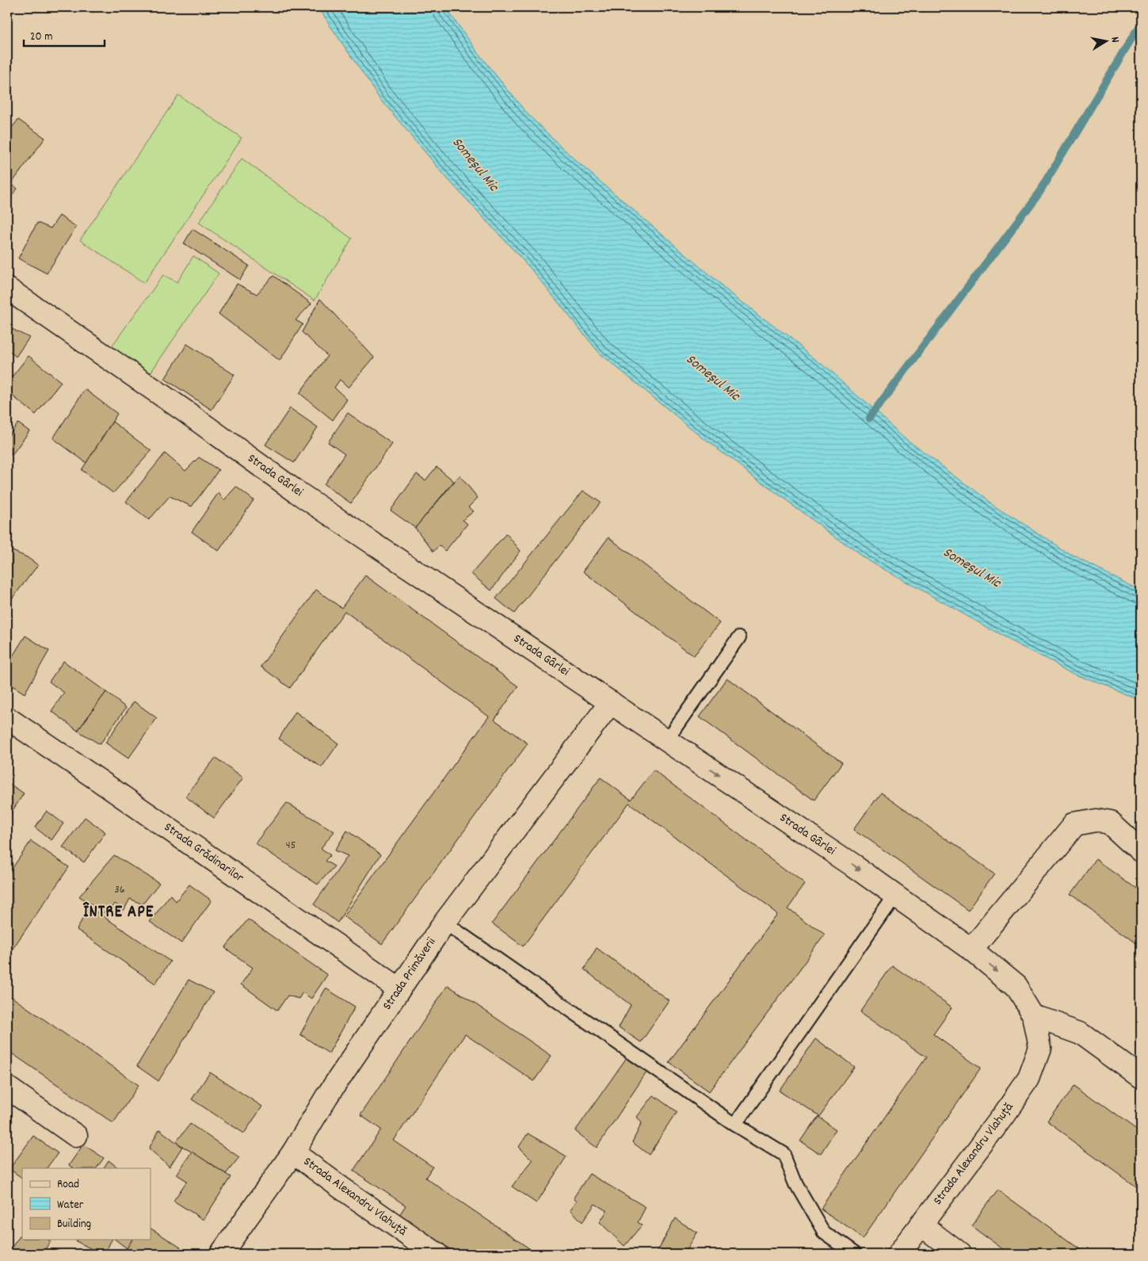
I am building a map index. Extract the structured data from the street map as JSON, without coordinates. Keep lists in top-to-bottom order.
{
  "streets": {
    "street": [
      "Strada Gârlei",
      "Strada Grădinarilor",
      "Strada Primăverii",
      "Strada Alexandru Vlahuță"
    ]
  },
  "crossings": [
    ["Strada Gârlei", "Strada Primăverii"],
    ["Strada Gârlei", "Strada Alexandru Vlahuță"],
    ["Strada Grădinarilor", "Strada Primăverii"],
    ["Strada Primăverii", "Strada Alexandru Vlahuță"]
  ],
  "districts": ["ÎNTRE APE"],
  "water": ["Someșul Mic"],
  "house_numbers": ["45", "36"],
  "legend": ["Road", "Water", "Building"],
  "scale_bar": "20 m",
  "north": "right"
}
